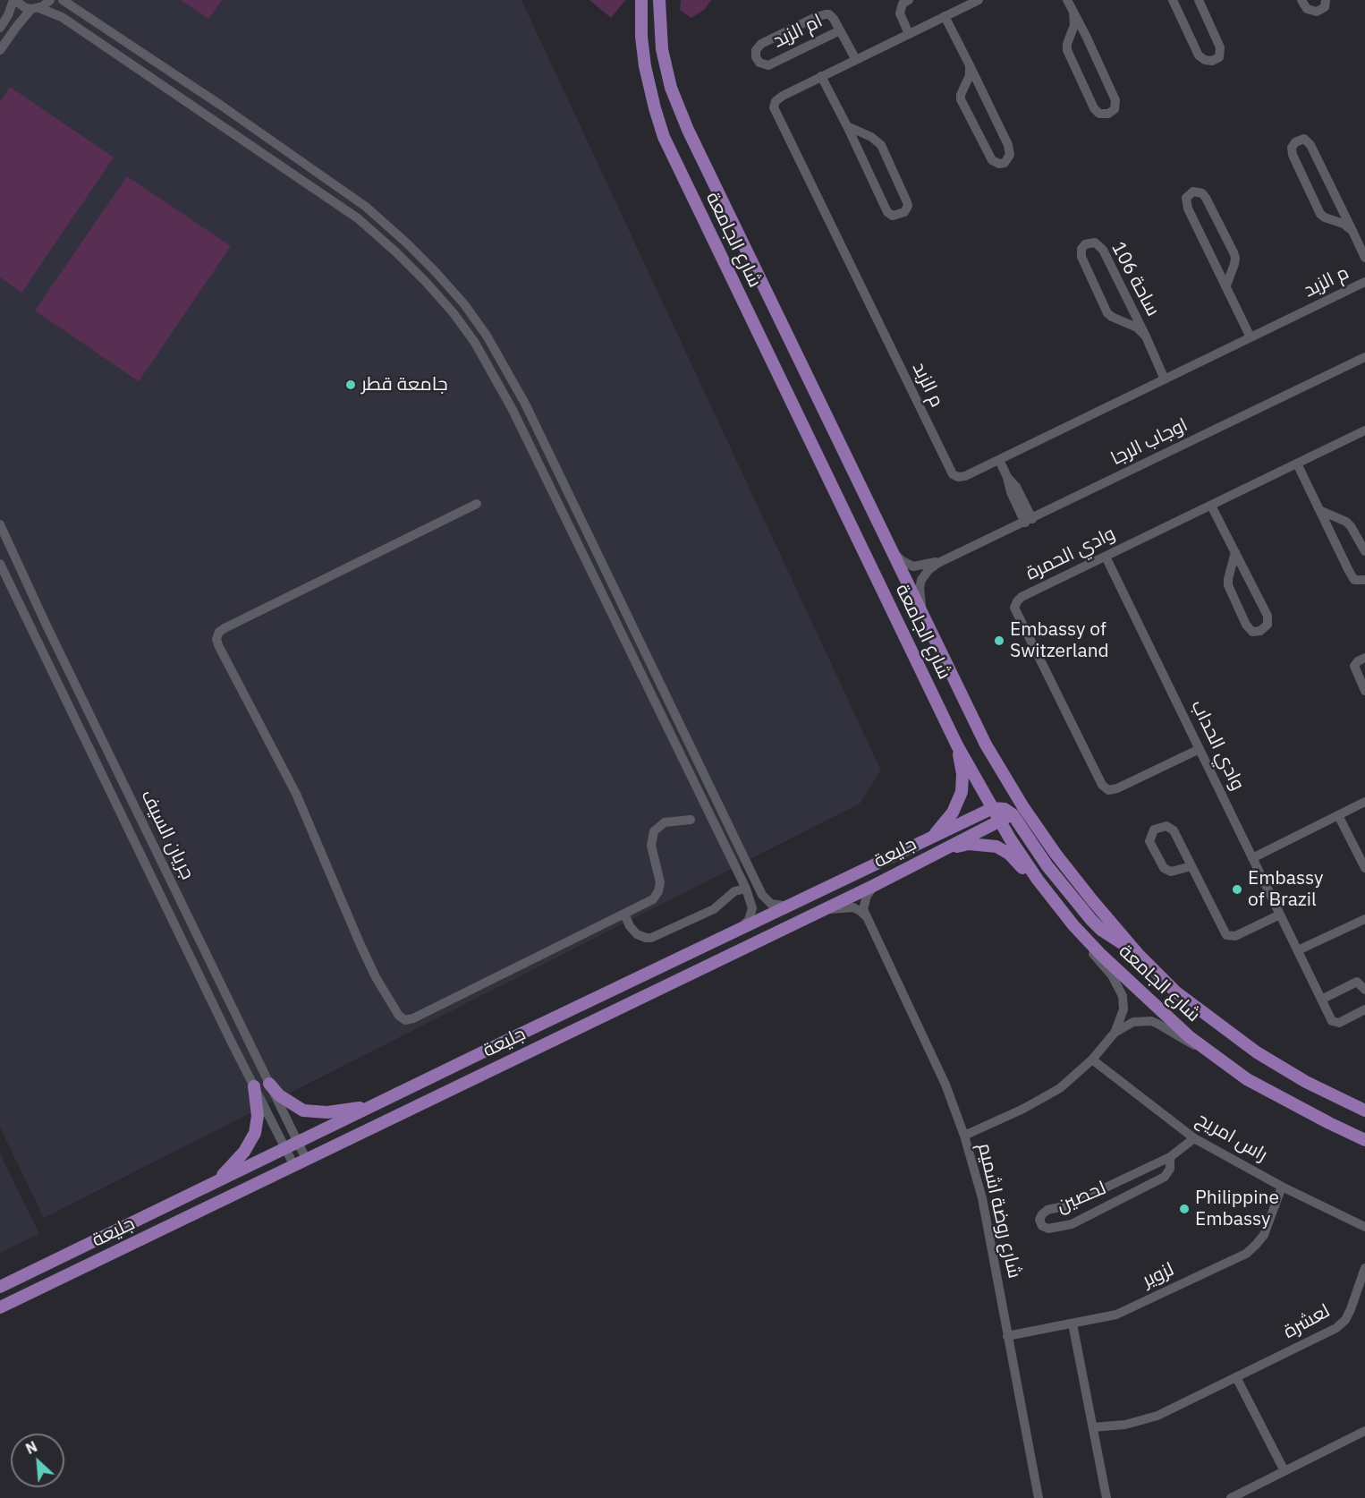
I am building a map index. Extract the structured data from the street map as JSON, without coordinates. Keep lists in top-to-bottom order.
{
  "streets": {
    "main road": ["شارع الجامعة", "جليعة"],
    "street": [
      "ام الزبد",
      "ساحة 106",
      "م الزبد",
      "اوجاب الرجا",
      "وادي الحمرة",
      "وادي الحداب",
      "جريان السيف",
      "راس امريح",
      "لحصين",
      "شارع روضة اشميم",
      "لزوير",
      "لعشرة"
    ]
  },
  "crossings": [
    ["ام الزبد", "م الزبد"],
    ["شارع الجامعة", "اوجاب الرجا"],
    ["شارع الجامعة", "جليعة"],
    ["ساحة 106", "م الزبد"],
    ["وادي الحمرة", "وادي الحداب"],
    ["جريان السيف", "جليعة"],
    ["راس امريح", "لحصين"],
    ["راس امريح", "لزوير"],
    ["شارع روضة اشميم", "لزوير"]
  ],
  "places": [
    "جامعة قطر",
    "Embassy of Switzerland",
    "Embassy of Brazil",
    "Philippine Embassy"
  ],
  "north": "top left"
}
